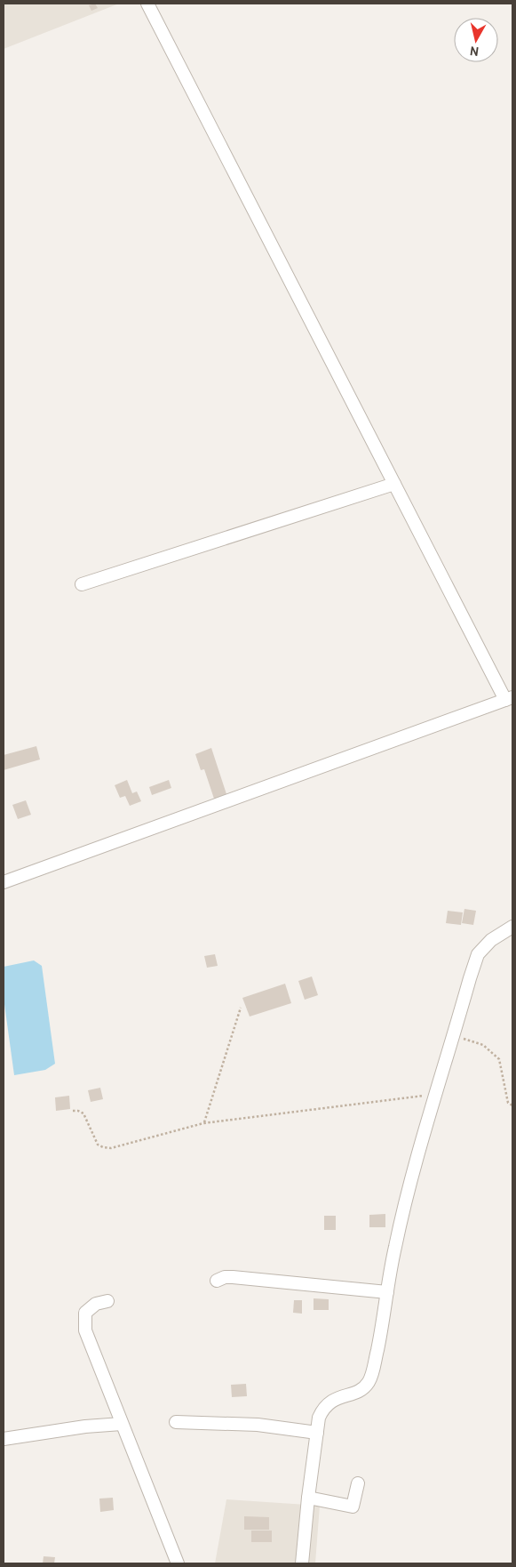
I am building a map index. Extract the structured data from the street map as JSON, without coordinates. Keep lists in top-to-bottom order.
{
  "north": "bottom"
}
